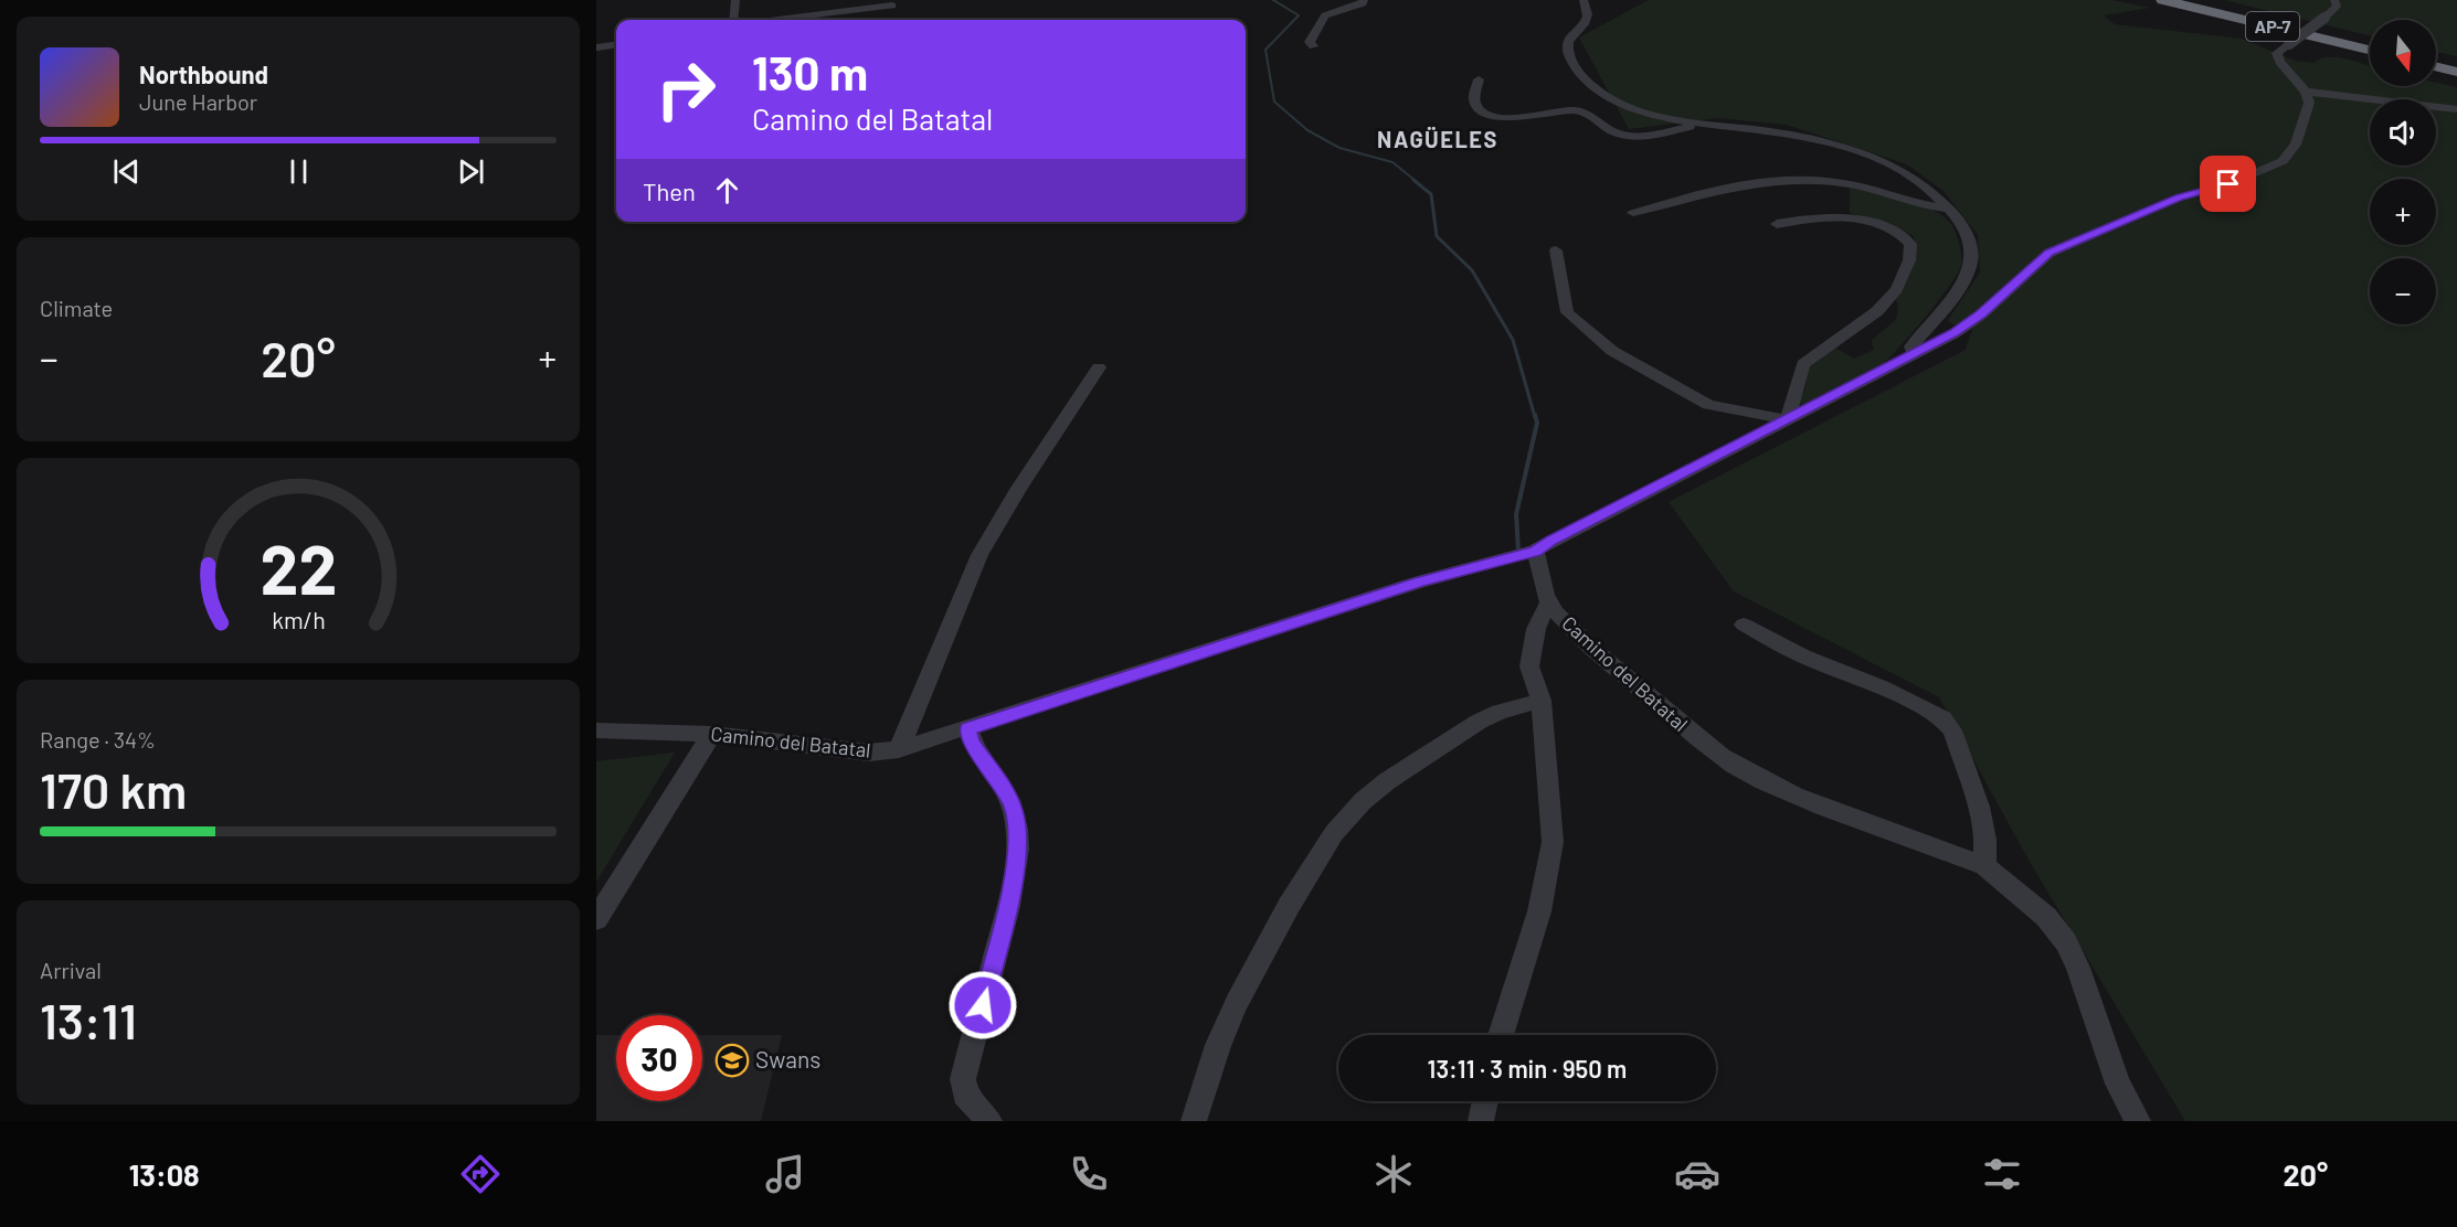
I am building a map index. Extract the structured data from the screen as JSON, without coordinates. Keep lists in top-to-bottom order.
{
  "streets": {
    "highway": ["AP-7"],
    "street": ["Camino del Batatal"]
  },
  "districts": ["NAGÜELES"],
  "places": {
    "school or university": ["Swans"]
  },
  "north": "bottom",
  "page": {
    "map_buttons": ["+", "−"],
    "turn": ["130 m", "Camino del Batatal"],
    "song": ["Northbound", "June Harbor"],
    "then": "Then",
    "tile": [
      "Climate",
      ["Range · 34%", "170 km"],
      ["Arrival", "13:11"]
    ],
    "heat": ["−", "20°", "+"],
    "limit": "30",
    "trip": "13:11 · 3 min · 950 m",
    "tabs": ["13:08", "20°"],
    "gauge": ["22", "km/h"]
  }
}
